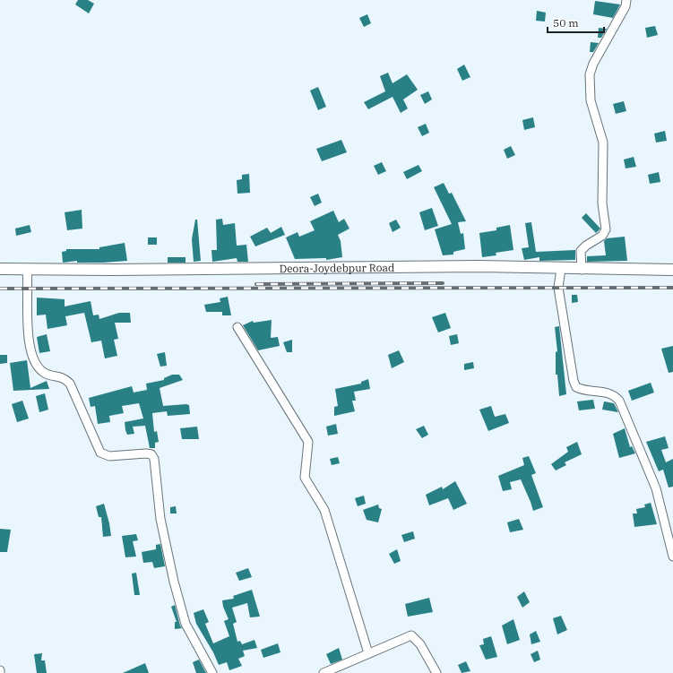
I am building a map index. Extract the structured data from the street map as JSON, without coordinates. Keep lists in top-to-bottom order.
{
  "streets": {
    "street": ["Deora-Joydebpur Road"]
  },
  "scale_bar": "50 m"
}
